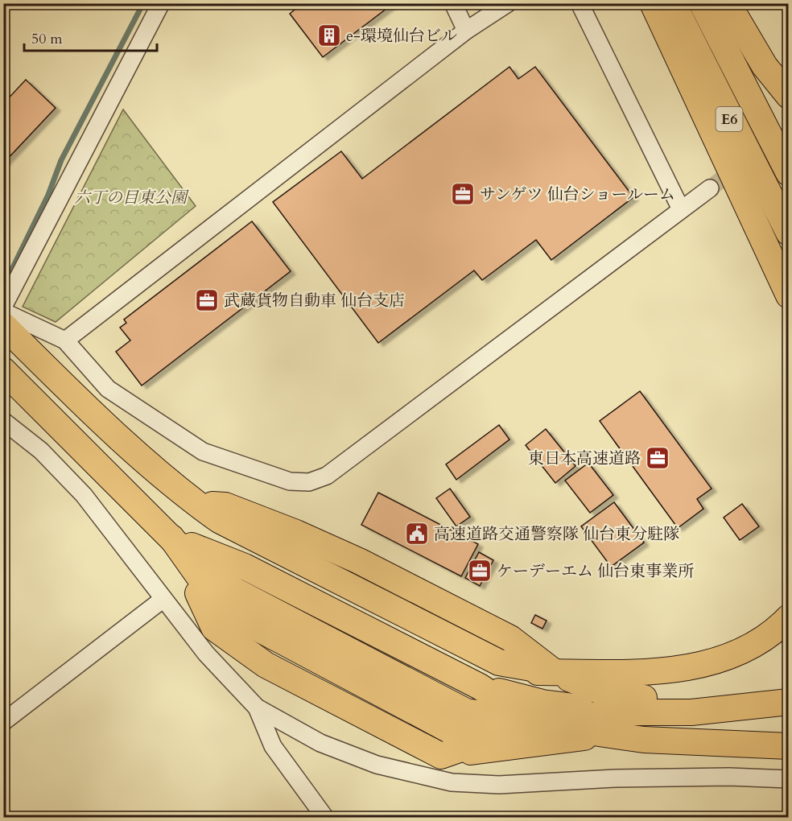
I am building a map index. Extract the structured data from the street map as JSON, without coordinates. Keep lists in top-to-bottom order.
{
  "streets": {
    "highway": ["E6"]
  },
  "parks": ["六丁の目東公園"],
  "places": {
    "building": ["e-環境仙台ビル"],
    "office": [
      "サンゲツ 仙台ショールーム",
      "武蔵貨物自動車 仙台支店",
      "東日本高速道路",
      "ケーデーエム 仙台東事業所"
    ],
    "public building": ["高速道路交通警察隊 仙台東分駐隊"]
  },
  "scale_bar": "50 m"
}
